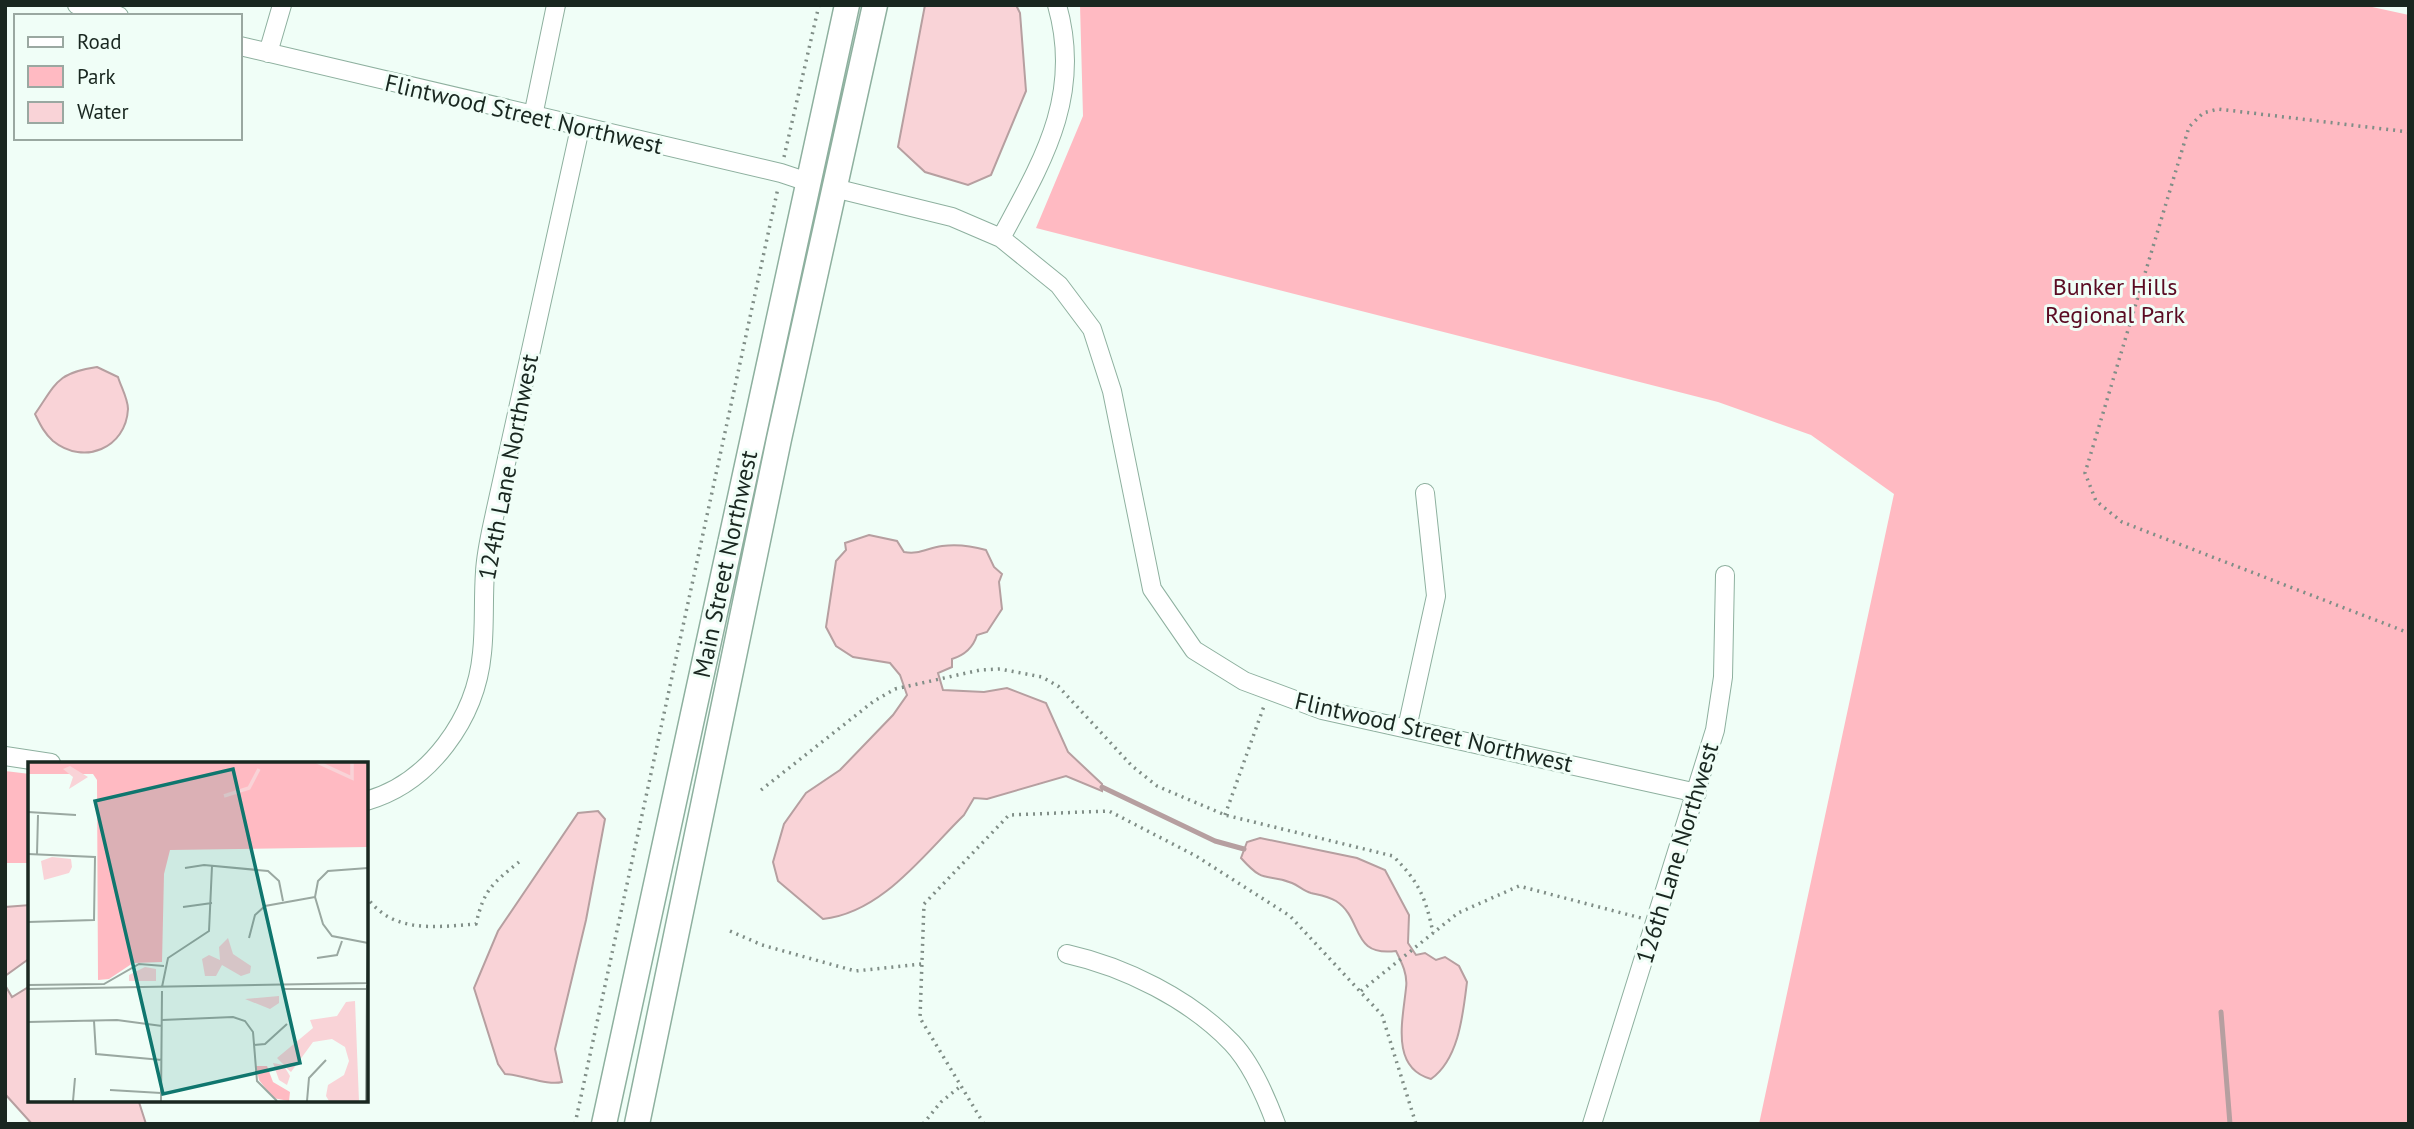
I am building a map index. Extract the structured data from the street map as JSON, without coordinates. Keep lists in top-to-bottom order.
{
  "streets": {
    "main road": ["Main Street Northwest"],
    "street": ["Flintwood Street Northwest", "124th Lane Northwest", "126th Lane Northwest"]
  },
  "crossings": [
    ["Flintwood Street Northwest", "124th Lane Northwest"],
    ["Flintwood Street Northwest", "Main Street Northwest"],
    ["Flintwood Street Northwest", "126th Lane Northwest"]
  ],
  "parks": ["Bunker Hills Regional Park"],
  "legend": ["Road", "Park", "Water"]
}
